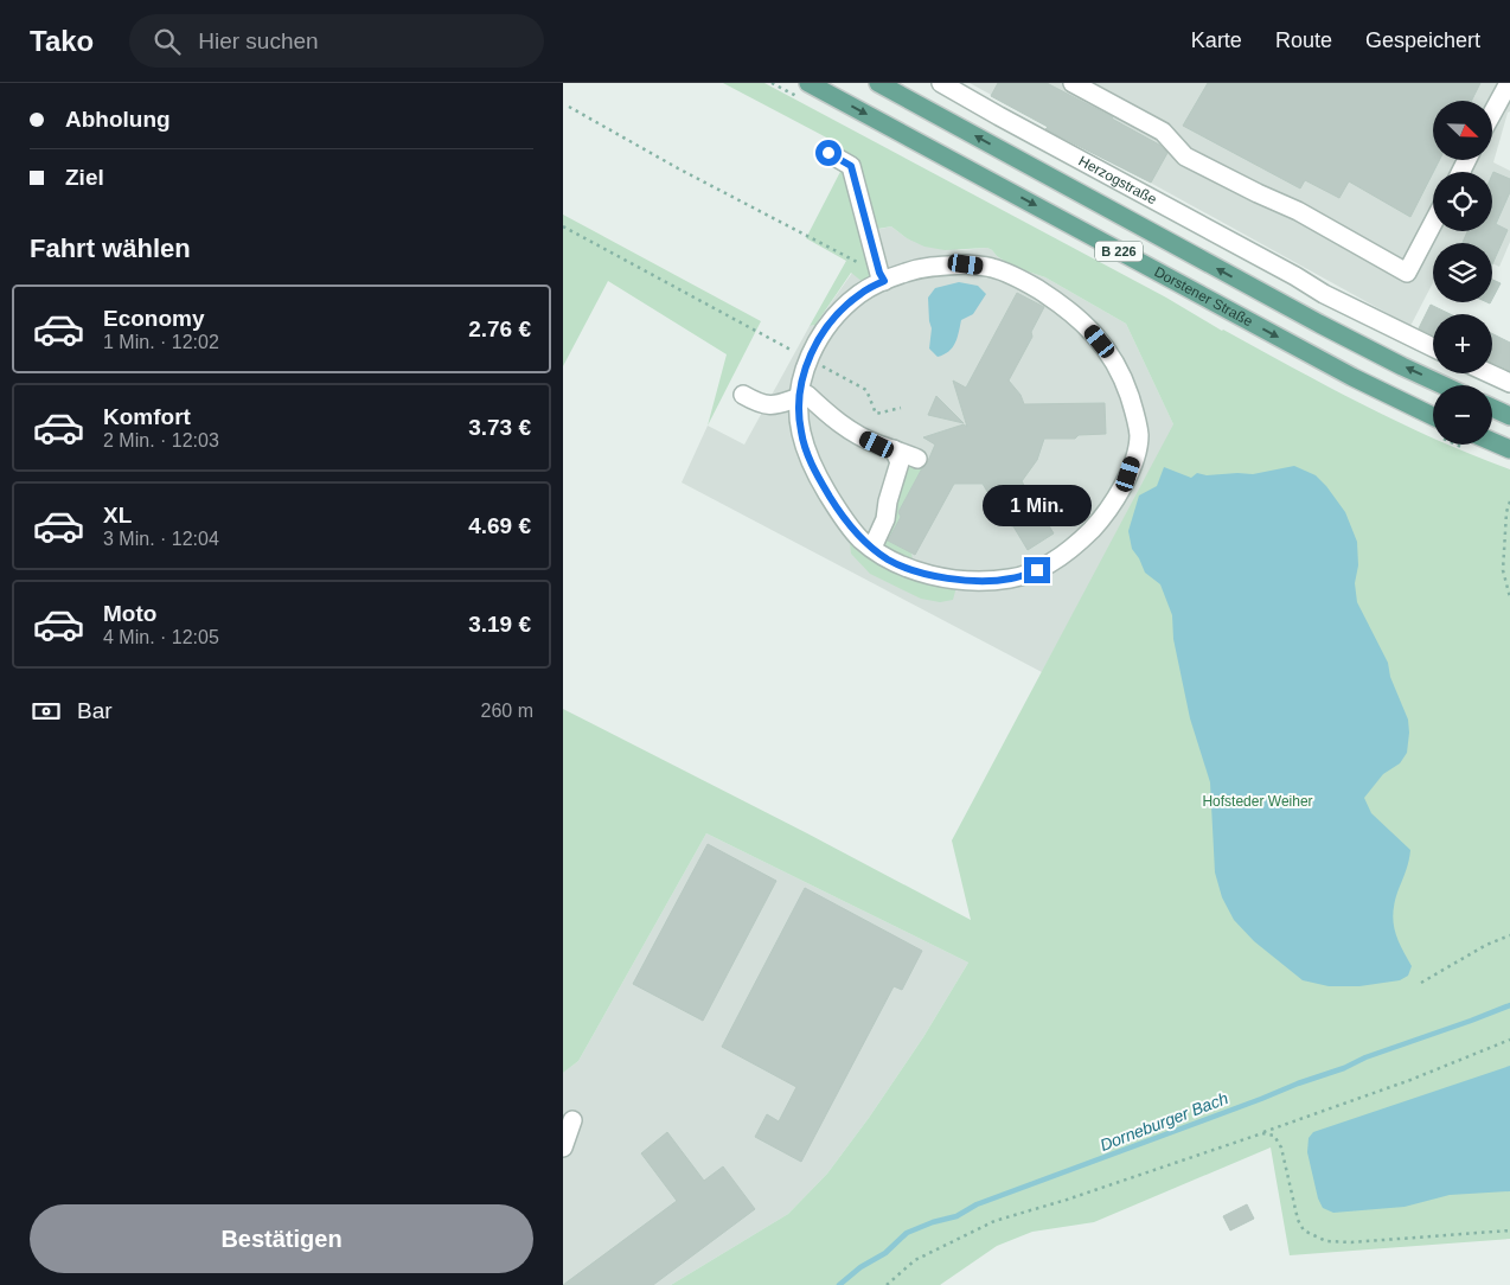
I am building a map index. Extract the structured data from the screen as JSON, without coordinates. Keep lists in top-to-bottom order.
{
  "streets": {
    "main road": ["B 226", "Dorstener Straße"],
    "street": ["Herzogstraße"]
  },
  "water": ["Dorneburger Bach"],
  "parks": ["Hofsteder Weiher"],
  "north": "bottom right",
  "page": {
    "header": "Tako",
    "search": "Hier suchen",
    "nav": ["Karte", "Route", "Gespeichert"],
    "banner": ["Abholung", "Ziel"],
    "map_buttons": ["+", "−"],
    "heading": "Fahrt wählen",
    "list": [
      {
        "name": "Economy",
        "note": "1 Min. · 12:02",
        "value": "2.76 €"
      },
      {
        "name": "Komfort",
        "note": "2 Min. · 12:03",
        "value": "3.73 €"
      },
      {
        "name": "XL",
        "note": "3 Min. · 12:04",
        "value": "4.69 €"
      },
      {
        "name": "Moto",
        "note": "4 Min. · 12:05",
        "value": "3.19 €"
      }
    ],
    "bubble": "1 Min.",
    "pay": ["Bar", "260 m"],
    "buttons": "Bestätigen"
  }
}
